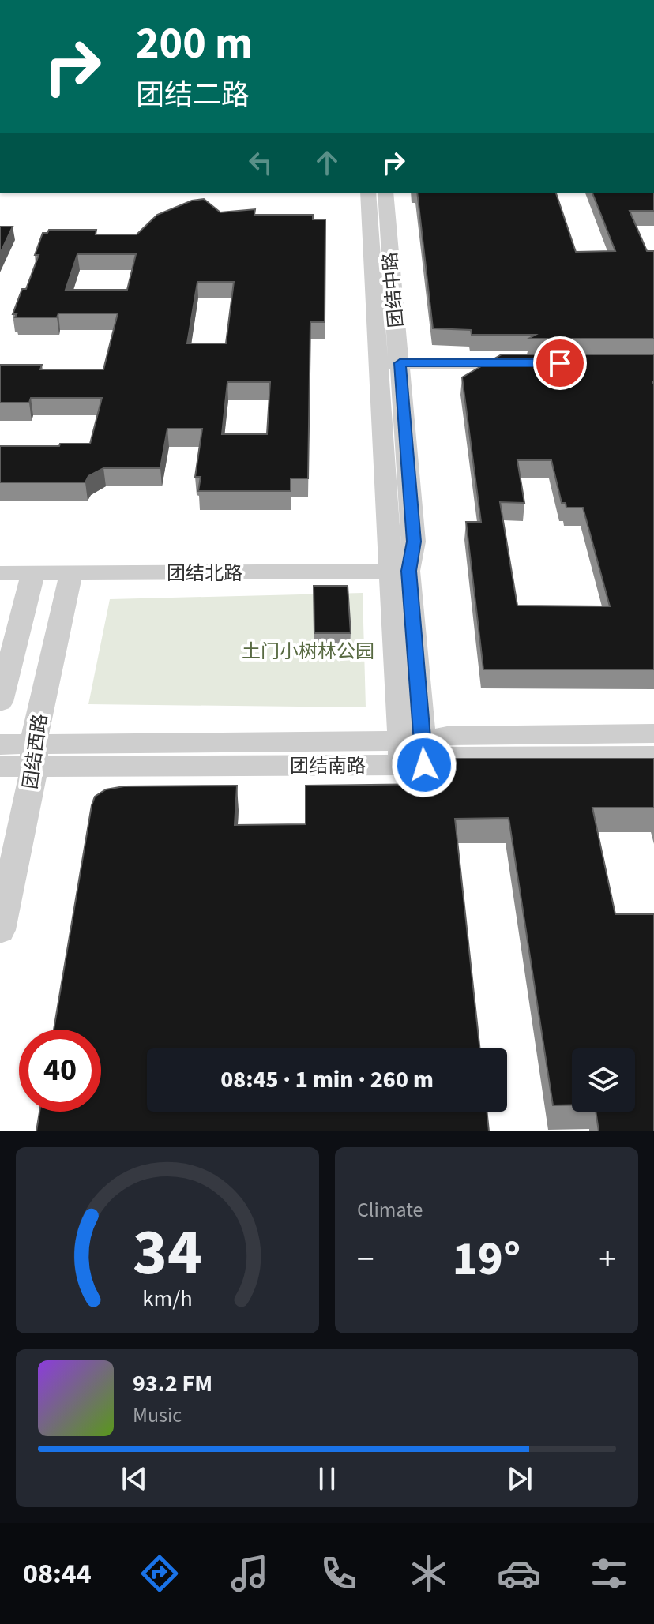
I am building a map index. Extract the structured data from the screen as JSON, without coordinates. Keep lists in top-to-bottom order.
{
  "streets": {
    "street": [
      "团结中路",
      "团结北路",
      "团结西路",
      "团结南路"
    ]
  },
  "crossings": [
    ["团结中路", "团结北路"],
    ["团结中路", "团结南路"],
    ["团结北路", "团结西路"],
    ["团结西路", "团结南路"]
  ],
  "parks": ["土门小树林公园"],
  "page": {
    "turn": ["200 m", "团结二路"],
    "limit": "40",
    "trip": "08:45 · 1 min · 260 m",
    "tile": "Climate",
    "heat": ["−", "19°", "+"],
    "song": ["93.2 FM", "Music"],
    "tabs": "08:44",
    "gauge": ["34", "km/h"]
  }
}
